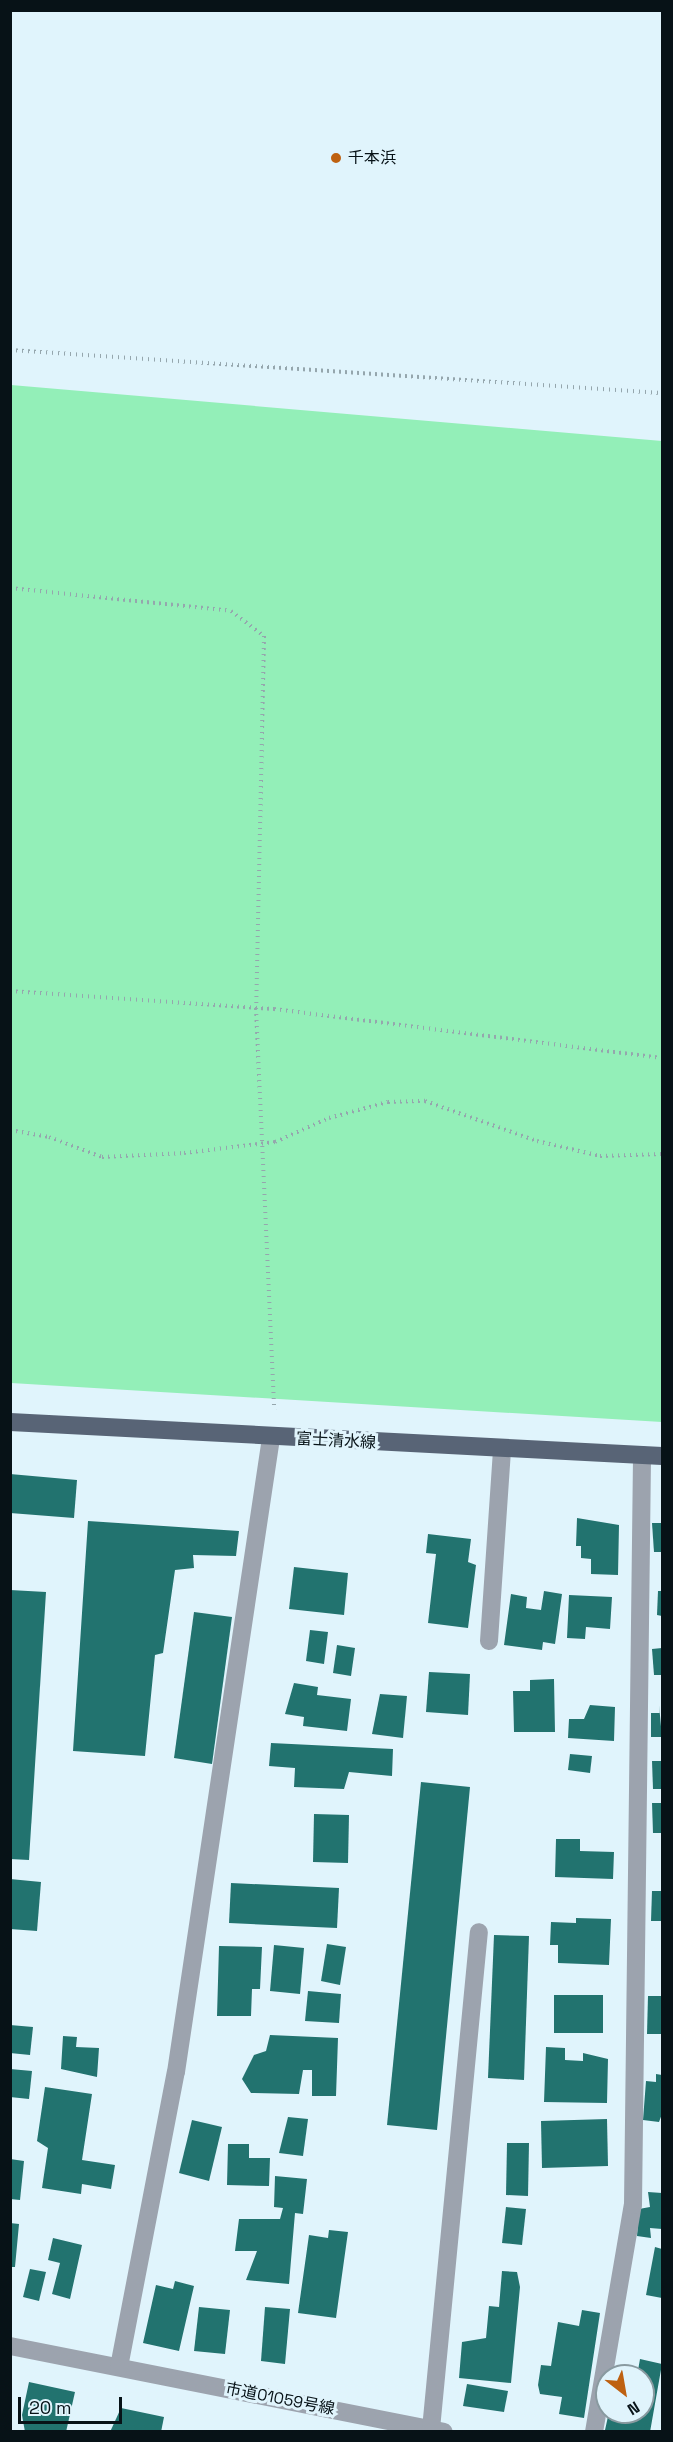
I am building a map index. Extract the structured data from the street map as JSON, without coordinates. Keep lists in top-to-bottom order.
{
  "streets": {
    "main road": ["富士清水線"],
    "street": ["市道01059号線"]
  },
  "places": ["千本浜"],
  "scale_bar": "20 m",
  "north": "bottom right"
}
